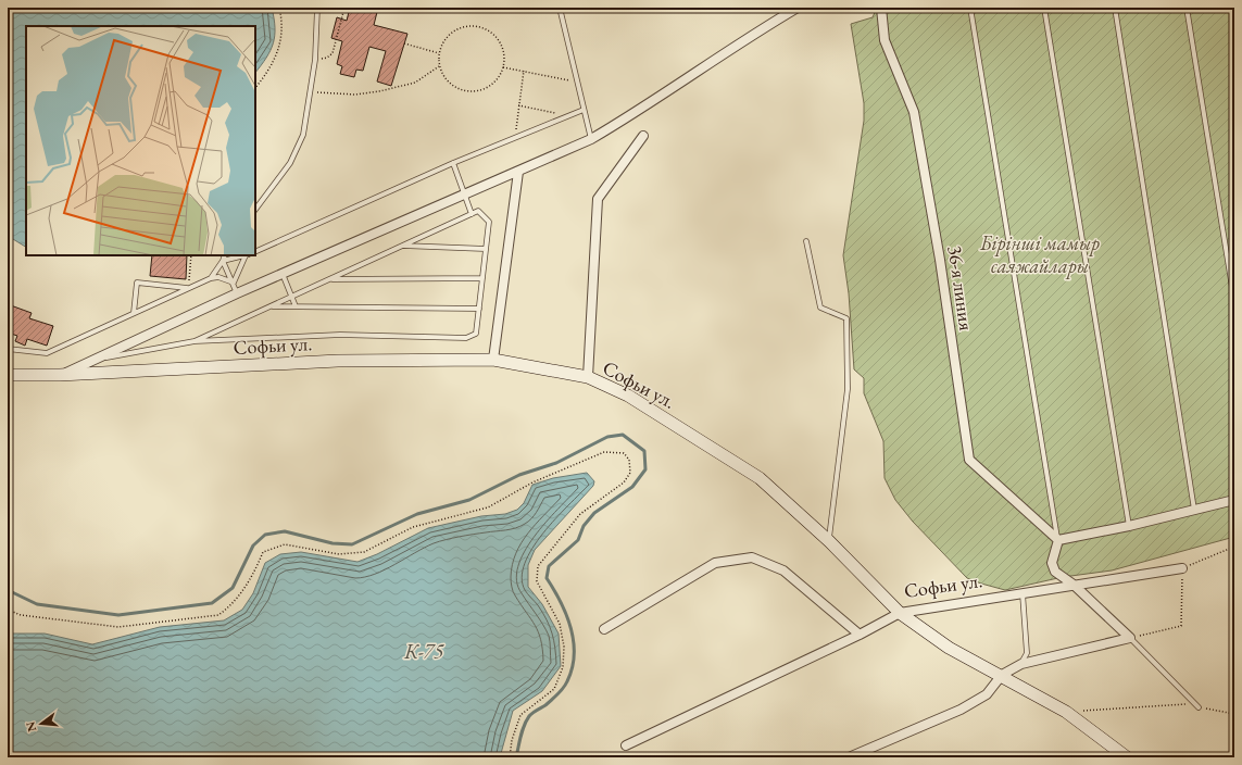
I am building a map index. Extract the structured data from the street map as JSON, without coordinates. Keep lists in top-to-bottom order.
{
  "streets": {
    "street": ["36-я линия", "Софьи ул."]
  },
  "water": ["К-75"],
  "parks": ["Бірінші мамыр саяжайлары"],
  "north": "left"
}
